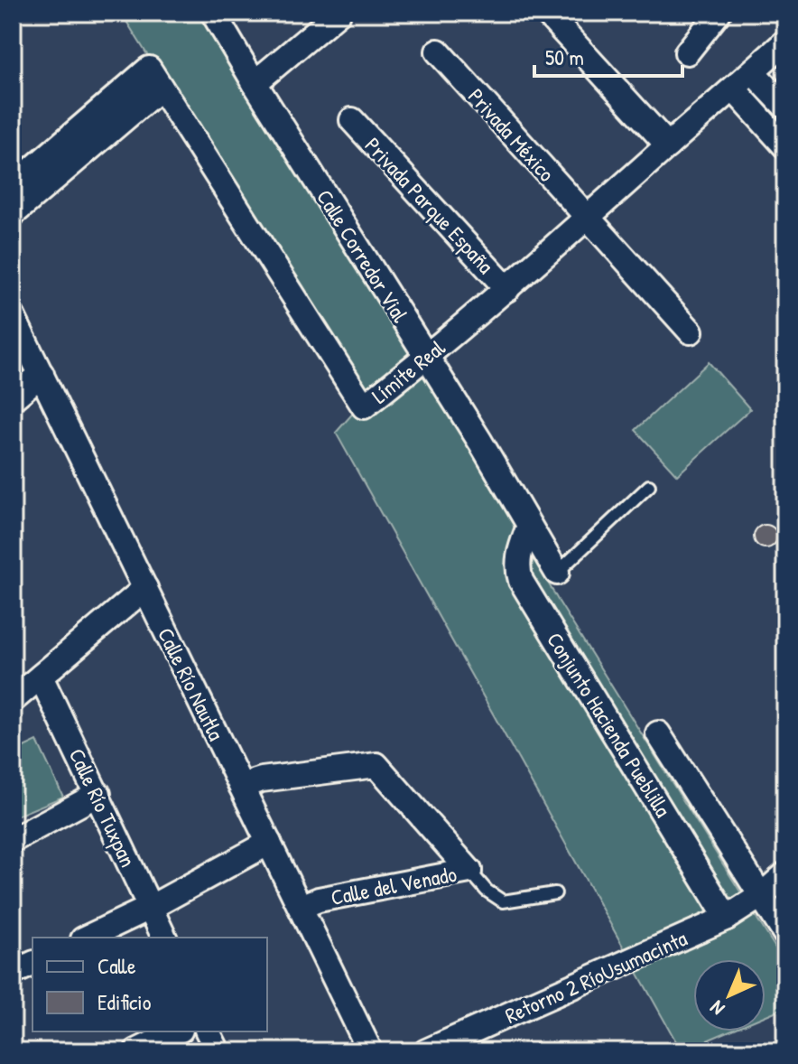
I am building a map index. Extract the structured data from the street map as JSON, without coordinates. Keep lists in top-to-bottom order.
{
  "streets": {
    "street": [
      "Privada México",
      "Privada Parque España",
      "Calle Corredor Vial",
      "Límite Real",
      "Calle Río Nautla",
      "Conjunto Hacienda Pueblilla",
      "Calle Río Tuxpan",
      "Calle del Venado",
      "Retorno 2 RíoUsumacinta"
    ]
  },
  "crossings": [
    ["Privada México", "Límite Real"],
    ["Privada Parque España", "Límite Real"],
    ["Calle Corredor Vial", "Límite Real"],
    ["Calle Corredor Vial", "Conjunto Hacienda Pueblilla"],
    ["Calle Río Nautla", "Calle del Venado"],
    ["Conjunto Hacienda Pueblilla", "Retorno 2 RíoUsumacinta"]
  ],
  "legend": ["Calle", "Edificio"],
  "scale_bar": "50 m",
  "north": "bottom left"
}
